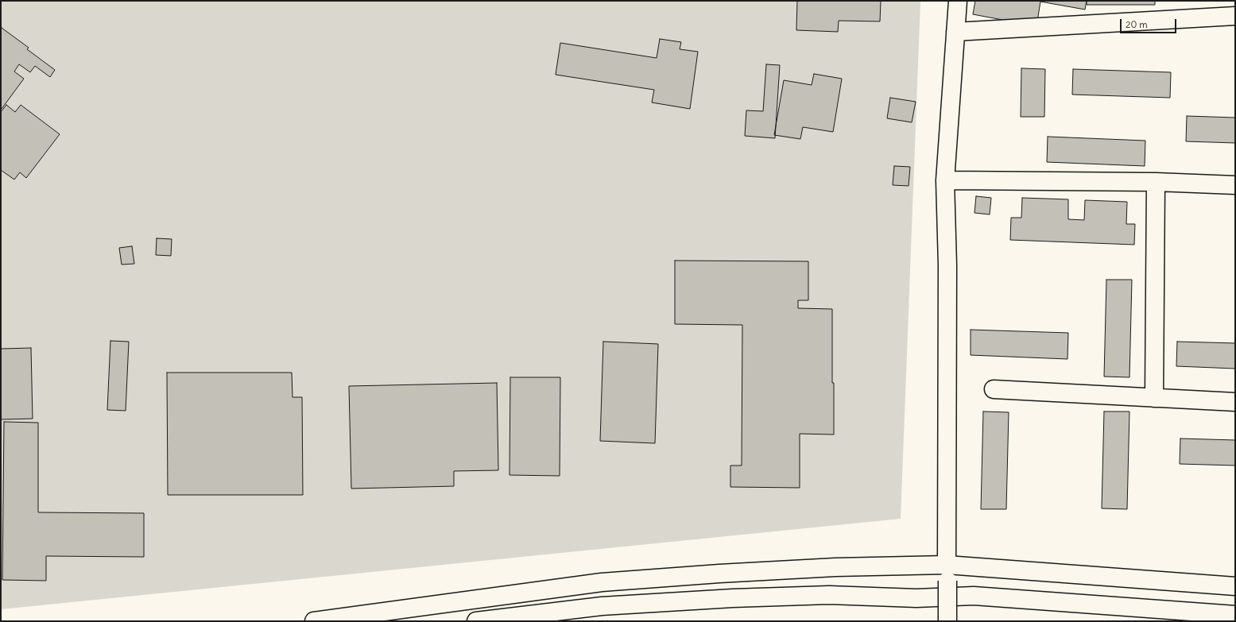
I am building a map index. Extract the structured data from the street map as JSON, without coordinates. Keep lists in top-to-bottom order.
{
  "scale_bar": "20 m"
}
